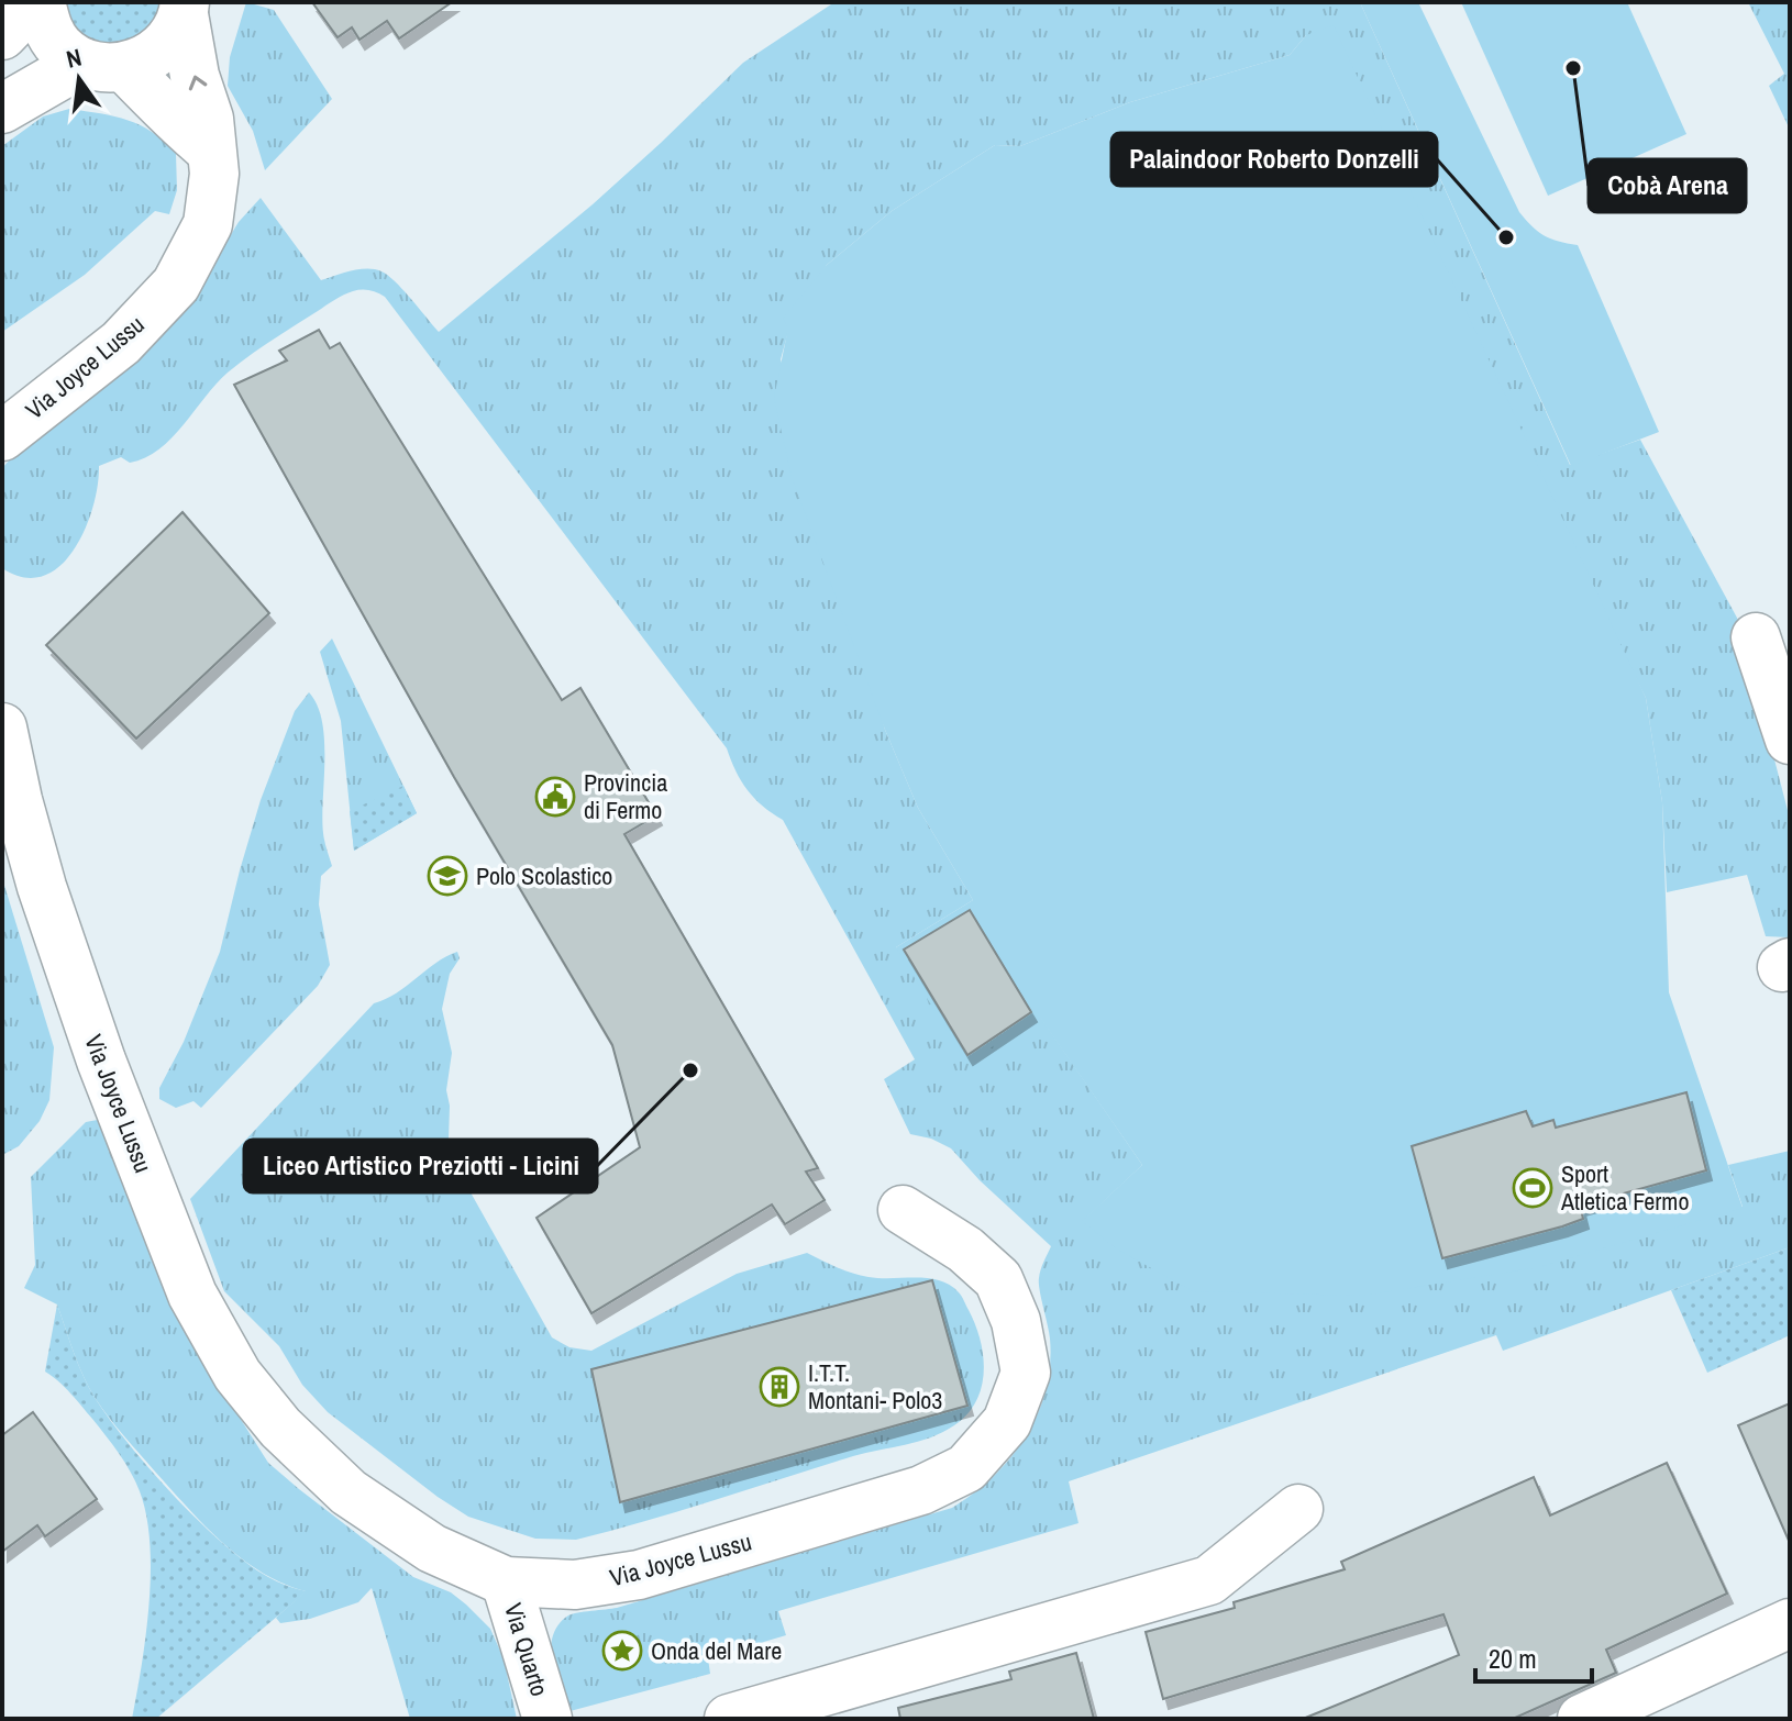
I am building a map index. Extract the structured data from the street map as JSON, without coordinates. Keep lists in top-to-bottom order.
{
  "streets": {
    "street": ["Via Joyce Lussu", "Via Quarto"]
  },
  "crossings": [
    ["Via Joyce Lussu", "Via Quarto"]
  ],
  "places": {
    "other": ["Cobà Arena", "Palaindoor Roberto Donzelli", "Liceo Artistico Preziotti - Licini"],
    "public building": ["Provincia di Fermo"],
    "school or university": ["Polo Scolastico"],
    "sports": ["Sport Atletica Fermo"],
    "building": ["I.T.T. Montani- Polo3"],
    "place": ["Onda del Mare"]
  },
  "scale_bar": "20 m",
  "north": "top"
}
